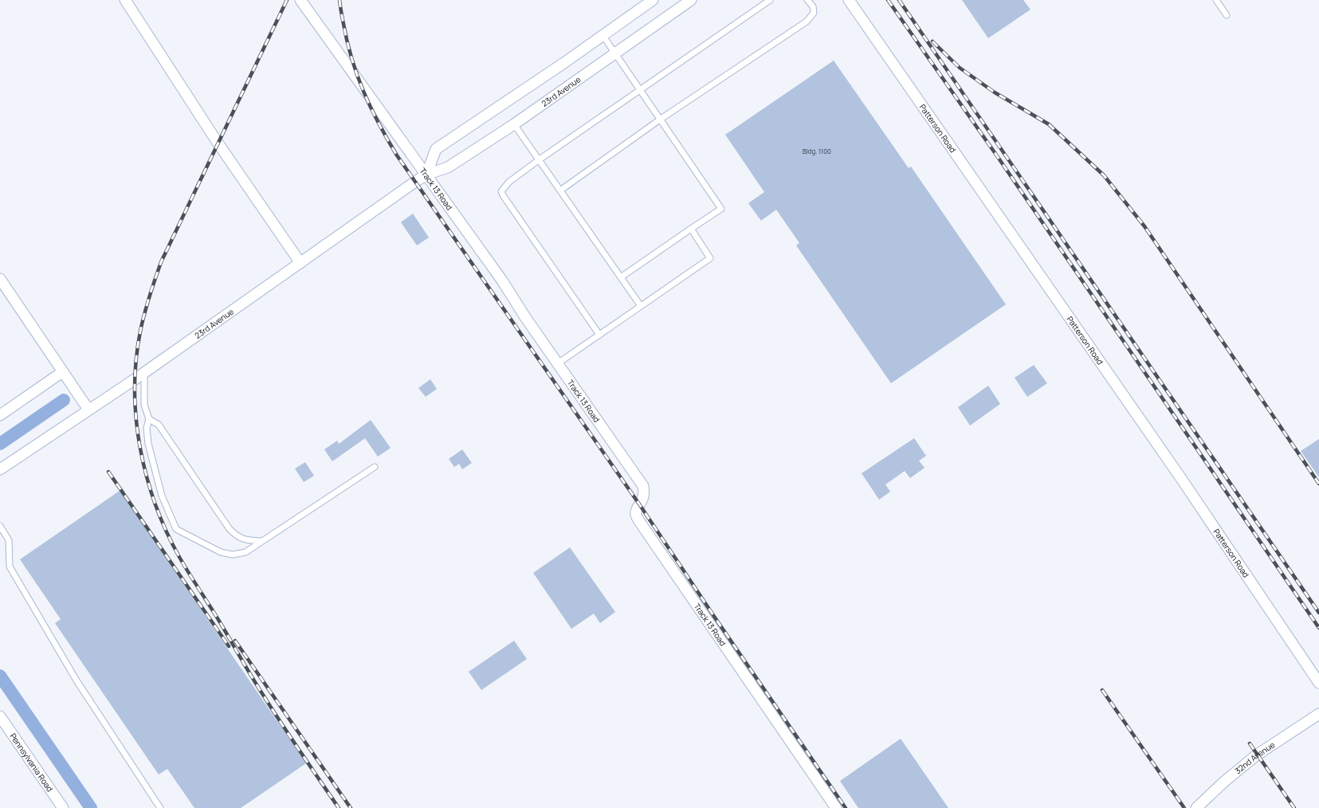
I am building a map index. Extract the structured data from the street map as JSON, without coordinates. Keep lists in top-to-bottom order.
{
  "streets": {
    "street": [
      "23rd Avenue",
      "Patterson Road",
      "Track 13 Road",
      "32nd Avenue",
      "Pennsylvania Road"
    ]
  },
  "crossings": [
    ["23rd Avenue", "Track 13 Road"]
  ],
  "house_numbers": ["Bldg. 1100"]
}
